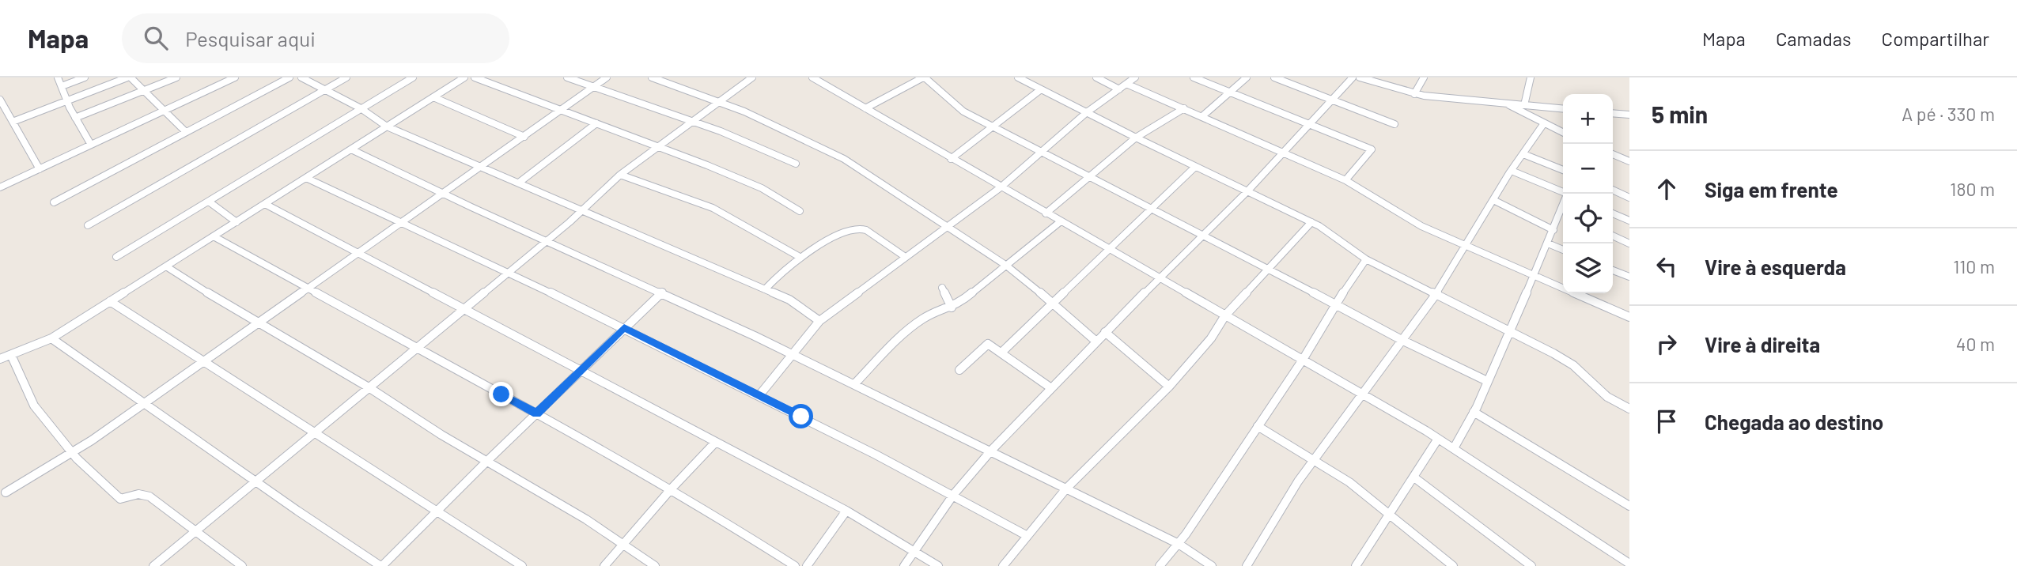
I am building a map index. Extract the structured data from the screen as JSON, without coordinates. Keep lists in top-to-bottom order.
{
  "page": {
    "header": "Mapa",
    "search": "Pesquisar aqui",
    "nav": ["Mapa", "Camadas", "Compartilhar"],
    "heading": ["5 min", "A pé · 330 m"],
    "map_buttons": ["+", "−"],
    "list": [
      ["Siga em frente", "180 m"],
      ["Vire à esquerda", "110 m"],
      ["Vire à direita", "40 m"],
      "Chegada ao destino"
    ]
  }
}
